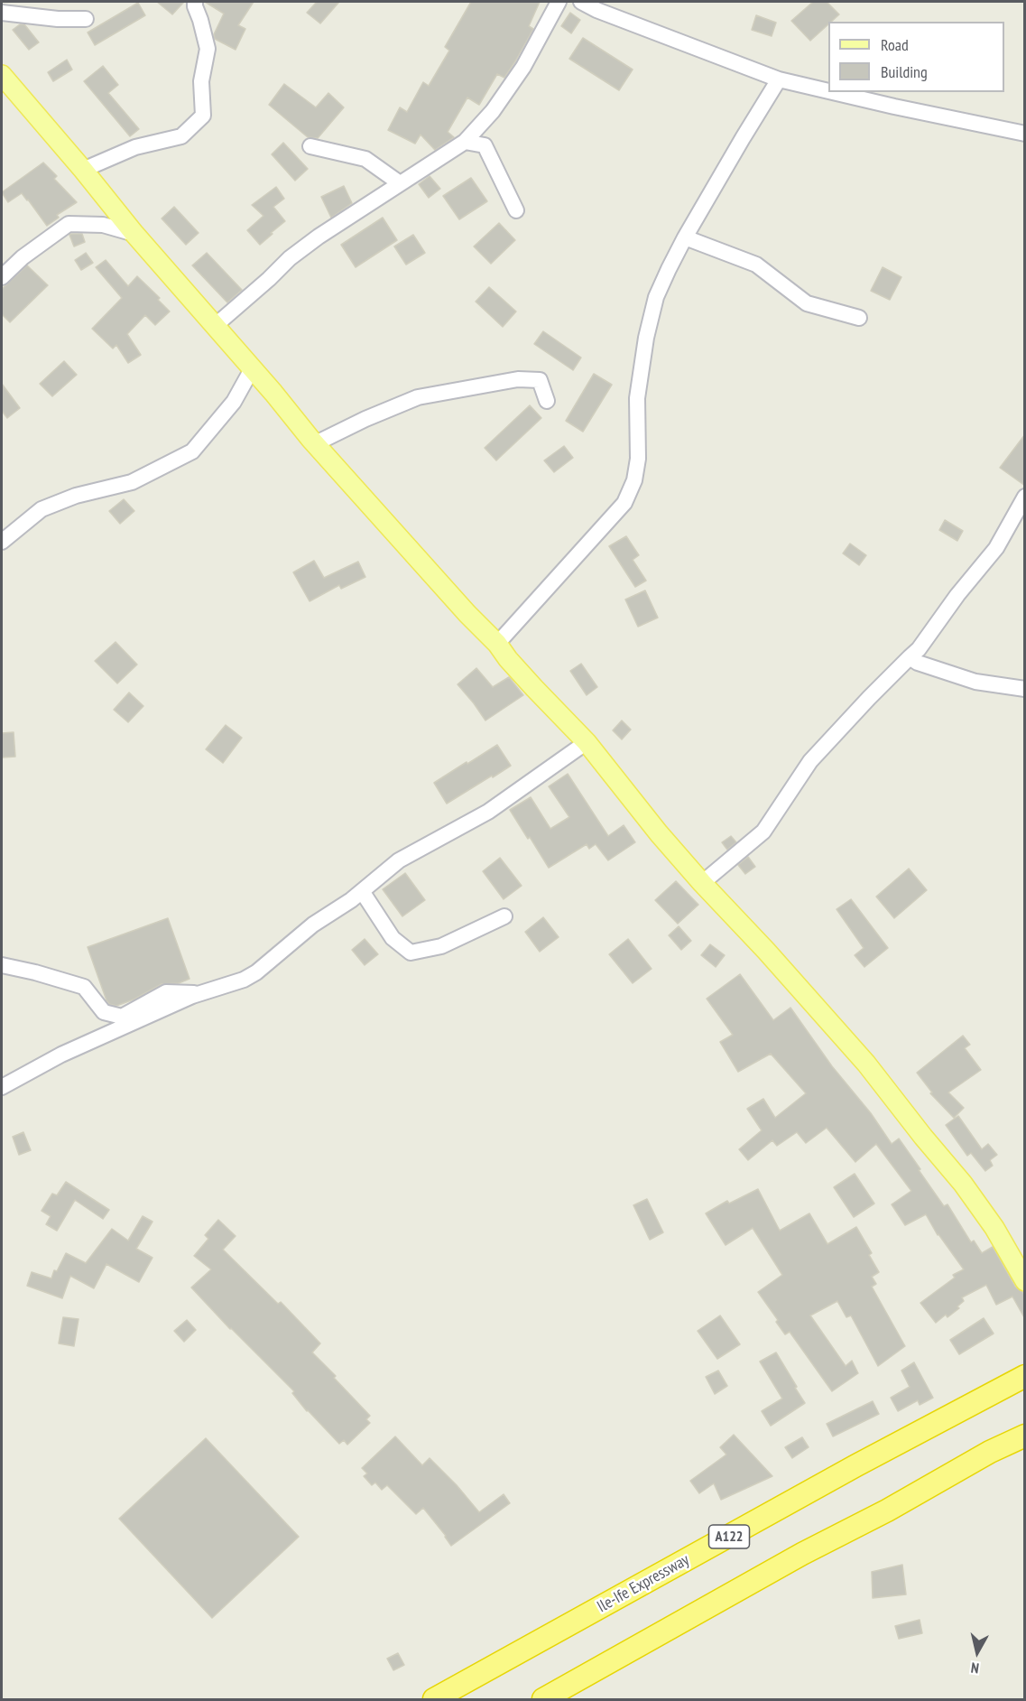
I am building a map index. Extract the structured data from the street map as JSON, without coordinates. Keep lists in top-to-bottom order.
{
  "streets": {
    "highway": ["A122", "Ile-Ife Expressway"]
  },
  "legend": ["Road", "Building"],
  "north": "bottom"
}
